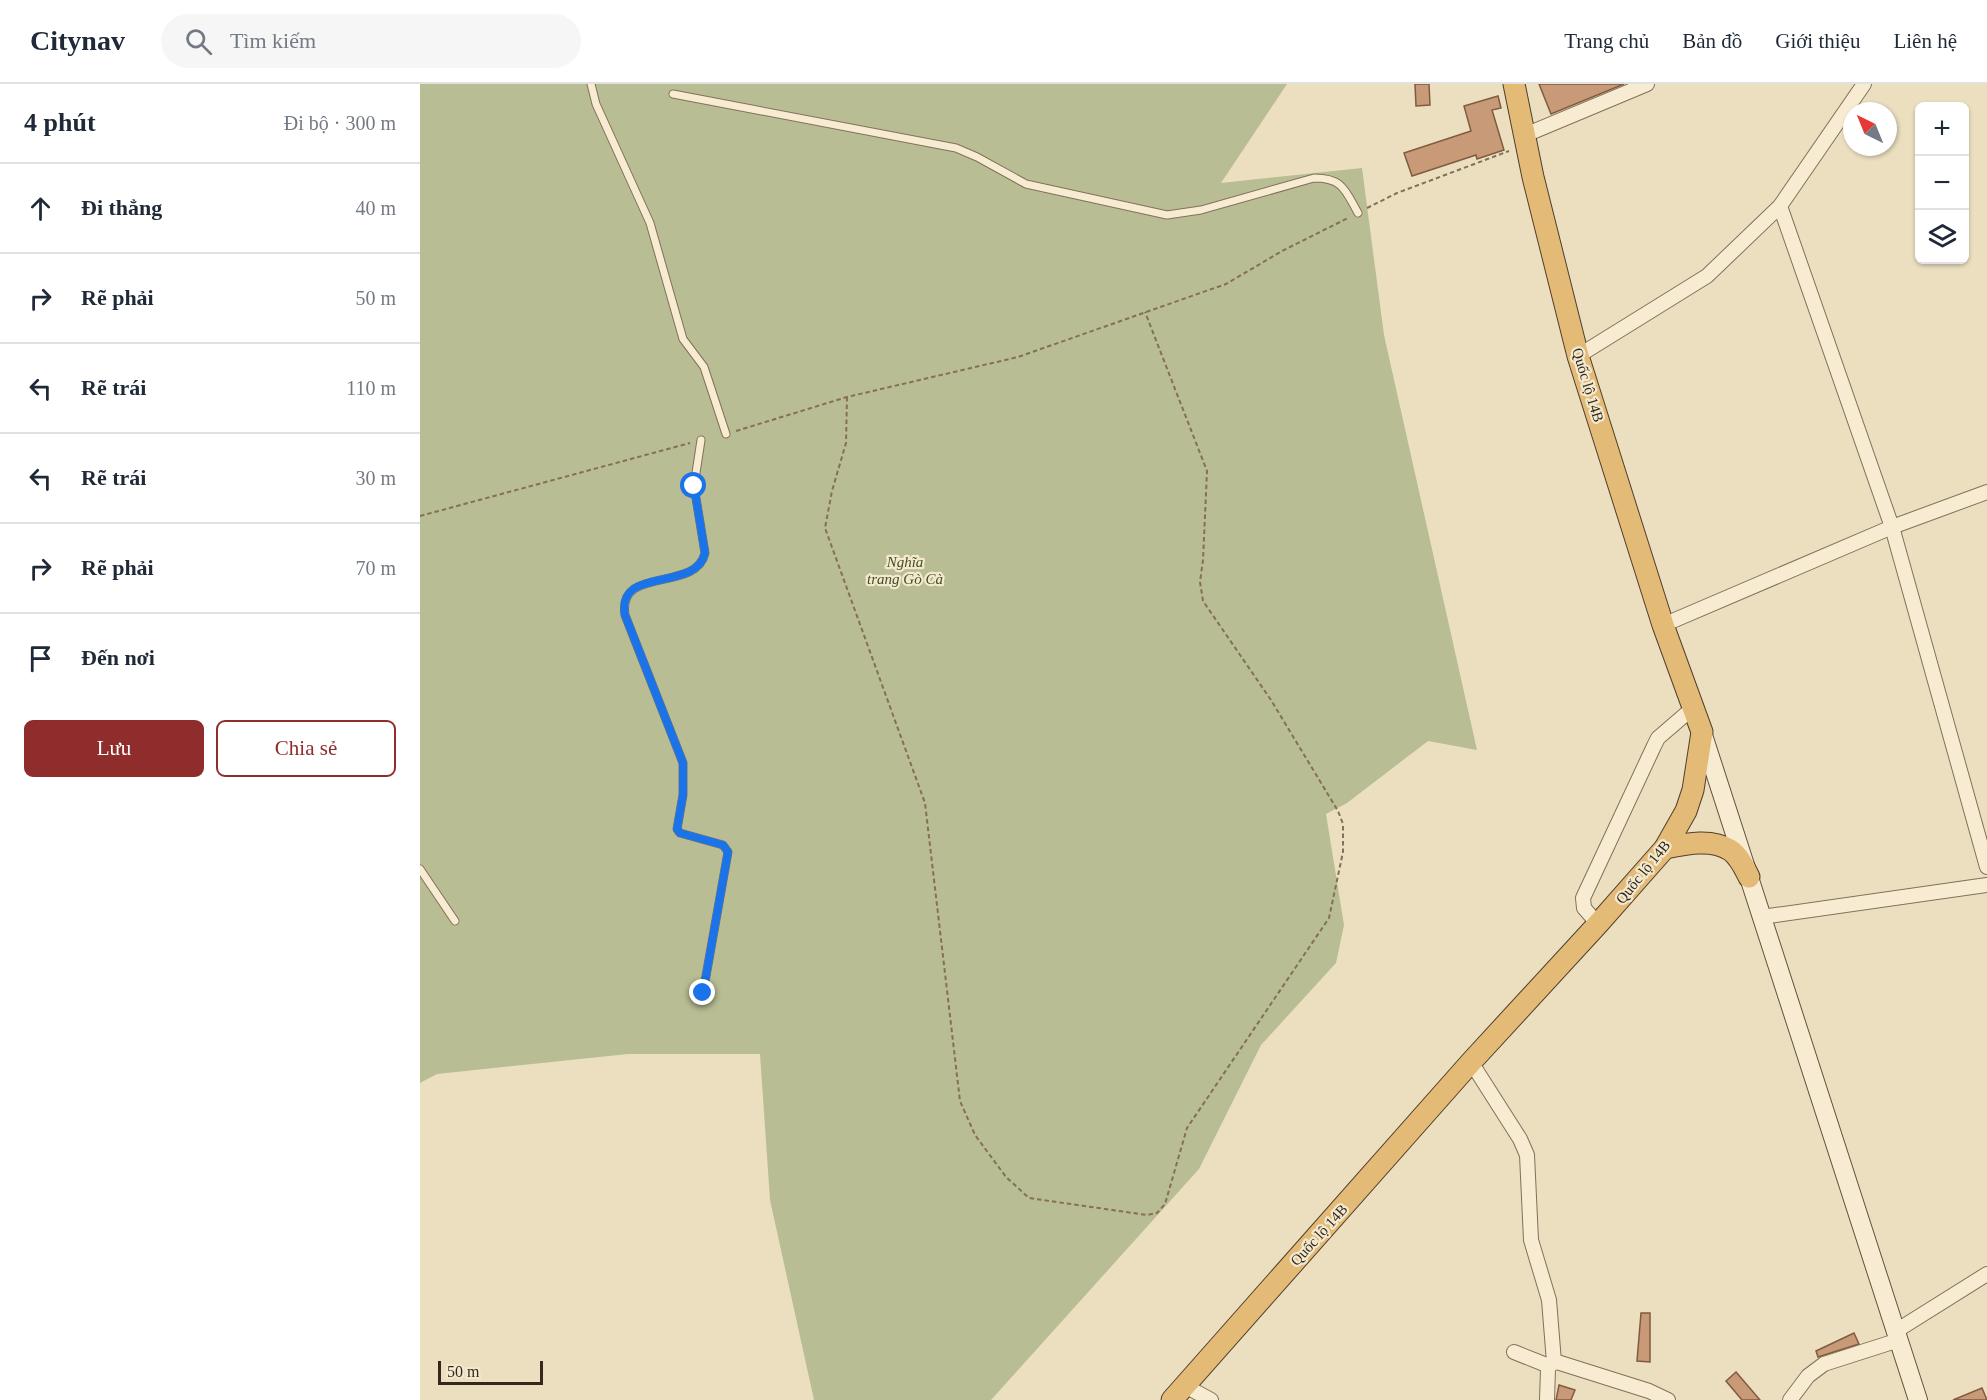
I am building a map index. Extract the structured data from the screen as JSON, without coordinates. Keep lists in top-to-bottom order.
{
  "streets": {
    "highway": ["Quốc lộ 14B"]
  },
  "parks": ["Nghĩa trang Gò Cà"],
  "scale_bar": "50 m",
  "north": "top left",
  "page": {
    "header": "Citynav",
    "search": "Tìm kiếm",
    "nav": [
      "Trang chủ",
      "Bản đồ",
      "Giới thiệu",
      "Liên hệ"
    ],
    "heading": ["4 phút", "Đi bộ · 300 m"],
    "map_buttons": ["+", "−"],
    "list": [
      ["Đi thẳng", "40 m"],
      ["Rẽ phải", "50 m"],
      ["Rẽ trái", "110 m"],
      ["Rẽ trái", "30 m"],
      ["Rẽ phải", "70 m"],
      "Đến nơi"
    ],
    "buttons": ["Lưu", "Chia sẻ"],
    "scale": "50 m"
  }
}
